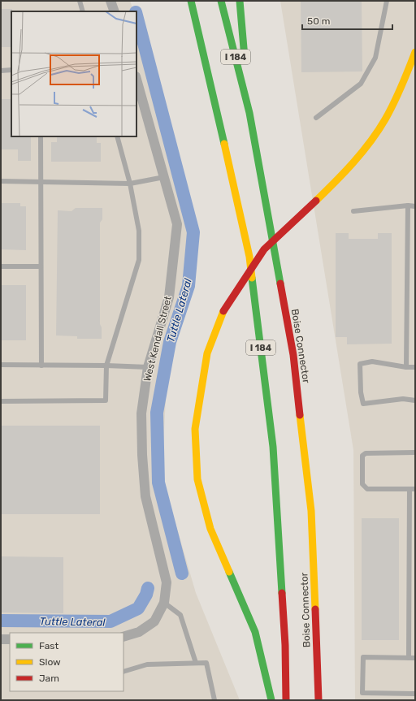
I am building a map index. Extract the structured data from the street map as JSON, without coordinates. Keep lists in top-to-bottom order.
{
  "streets": {
    "highway": ["I 184", "Boise Connector"],
    "street": ["West Kendall Street"]
  },
  "water": ["Tuttle Lateral"],
  "legend": ["Fast", "Slow", "Jam"],
  "scale_bar": "50 m"
}
